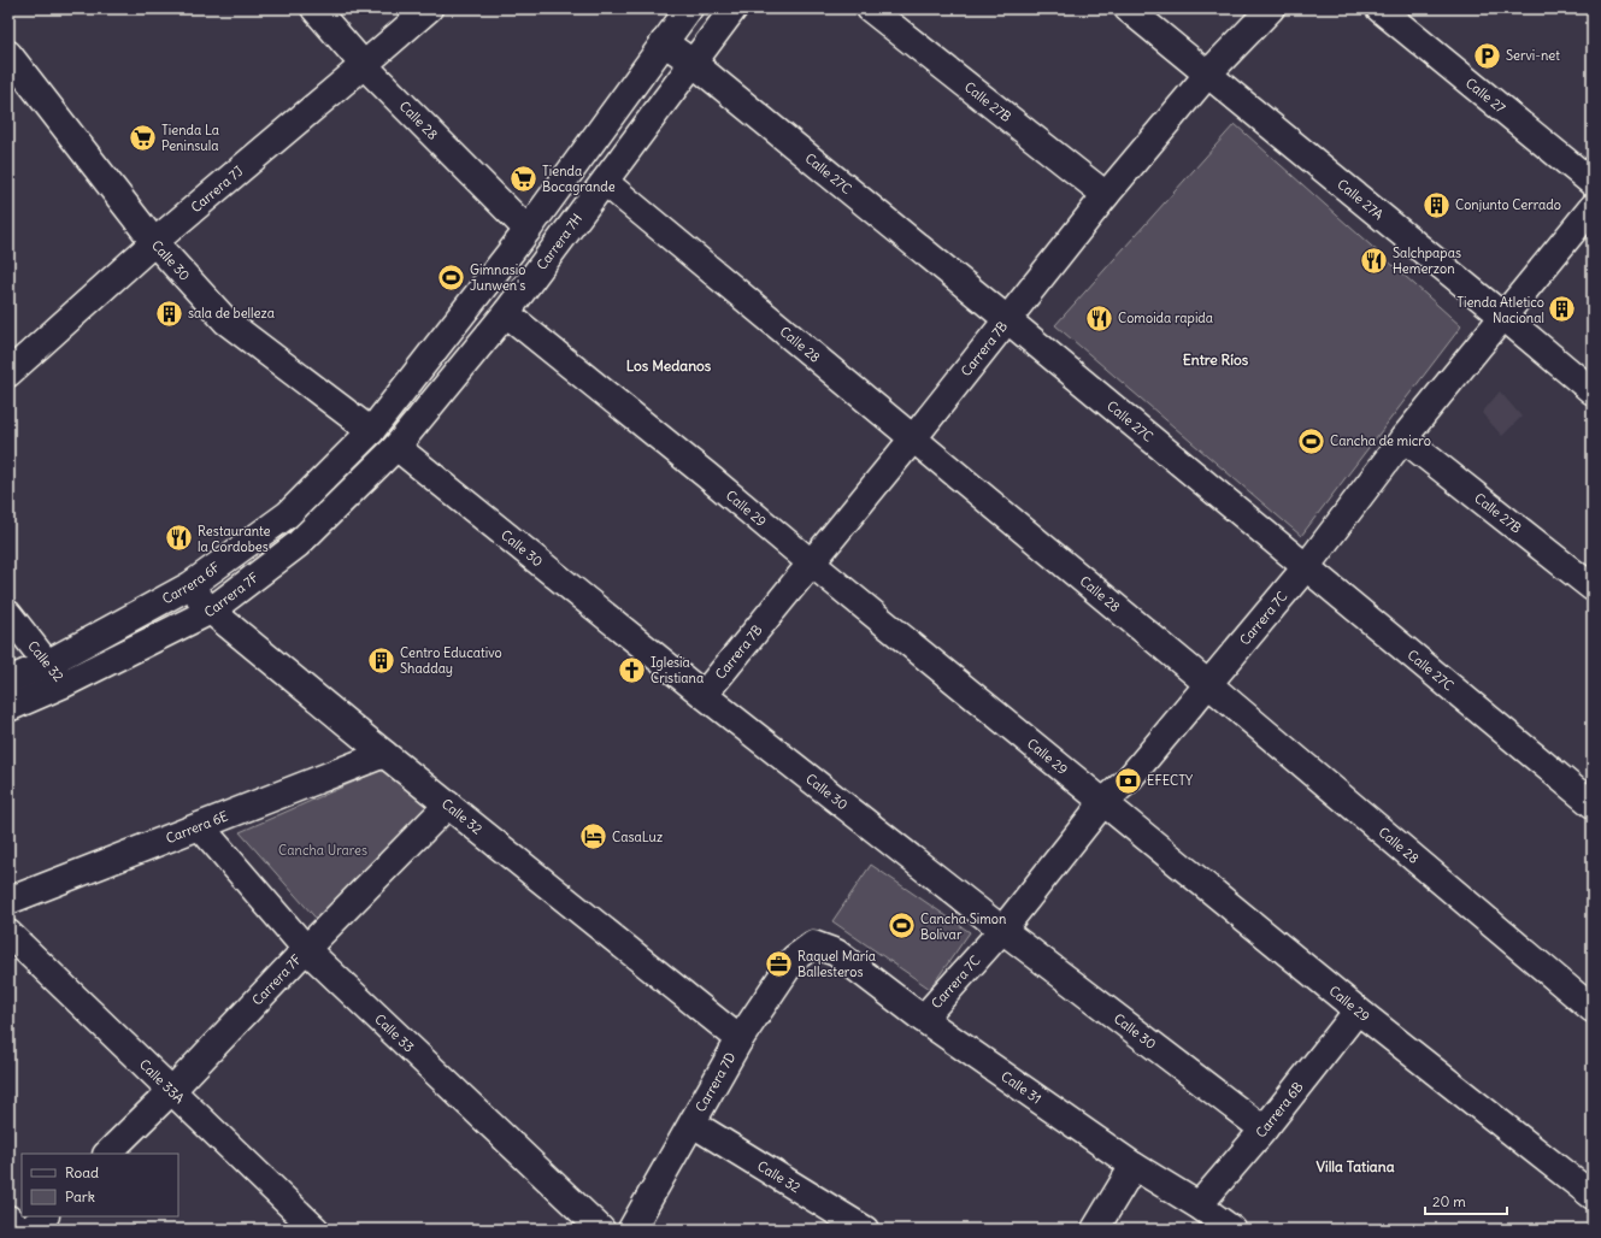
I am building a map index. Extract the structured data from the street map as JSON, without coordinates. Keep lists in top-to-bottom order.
{
  "streets": {
    "street": [
      "Calle 27",
      "Calle 27B",
      "Calle 28",
      "Calle 27C",
      "Carrera 7J",
      "Calle 27A",
      "Carrera 7H",
      "Calle 30",
      "Carrera 7B",
      "Calle 29",
      "Carrera 6F",
      "Carrera 7F",
      "Carrera 7C",
      "Calle 32",
      "Carrera 6E",
      "Calle 33",
      "Calle 33A",
      "Carrera 7D",
      "Calle 31",
      "Carrera 6B"
    ]
  },
  "crossings": [
    ["Calle 27B", "Carrera 7B"],
    ["Calle 27B", "Carrera 7C"],
    ["Calle 28", "Carrera 7J"],
    ["Calle 28", "Carrera 7H"],
    ["Calle 28", "Carrera 7B"],
    ["Calle 28", "Carrera 7C"],
    ["Calle 27C", "Carrera 7H"],
    ["Calle 27C", "Carrera 7B"],
    ["Calle 27C", "Carrera 7C"],
    ["Carrera 7J", "Calle 30"],
    ["Calle 27A", "Carrera 7B"],
    ["Calle 27A", "Carrera 7C"],
    ["Carrera 7H", "Calle 30"],
    ["Carrera 7H", "Calle 29"],
    ["Carrera 7H", "Carrera 7F"],
    ["Calle 30", "Carrera 7B"],
    ["Calle 30", "Carrera 6F"],
    ["Calle 30", "Carrera 7F"],
    ["Calle 30", "Carrera 7C"],
    ["Calle 30", "Carrera 6B"],
    ["Carrera 7B", "Calle 29"],
    ["Calle 29", "Carrera 7C"],
    ["Calle 29", "Carrera 6B"],
    ["Carrera 6F", "Calle 32"],
    ["Carrera 7F", "Calle 32"],
    ["Carrera 7F", "Calle 33"],
    ["Carrera 7F", "Calle 33A"],
    ["Carrera 7C", "Calle 31"],
    ["Calle 32", "Carrera 6E"],
    ["Calle 32", "Carrera 7D"],
    ["Carrera 6E", "Calle 33"],
    ["Carrera 7D", "Calle 31"],
    ["Calle 31", "Carrera 6B"]
  ],
  "districts": ["Entre Ríos", "Los Medanos", "Villa Tatiana"],
  "parks": ["Cancha Urares"],
  "places": {
    "parking": ["Servi-net"],
    "supermarket": ["Tienda La Peninsula", "Tienda Bocagrande"],
    "building": [
      "Conjunto Cerrado",
      "Tienda Atletico Nacional",
      "sala de belleza",
      "Centro Educativo Shadday"
    ],
    "restaurant": ["Salchpapas Hemerzon", "Comoida rapida", "Restaurante la Cordobes"],
    "sports": ["Gimnasio Junwen's", "Cancha de micro", "Cancha Simon Bolivar"],
    "church": ["Iglesia Cristiana"],
    "bank": ["EFECTY"],
    "hotel": ["CasaLuz"],
    "office": ["Raquel María Ballesteros"]
  },
  "legend": ["Road", "Park"],
  "scale_bar": "20 m"
}
